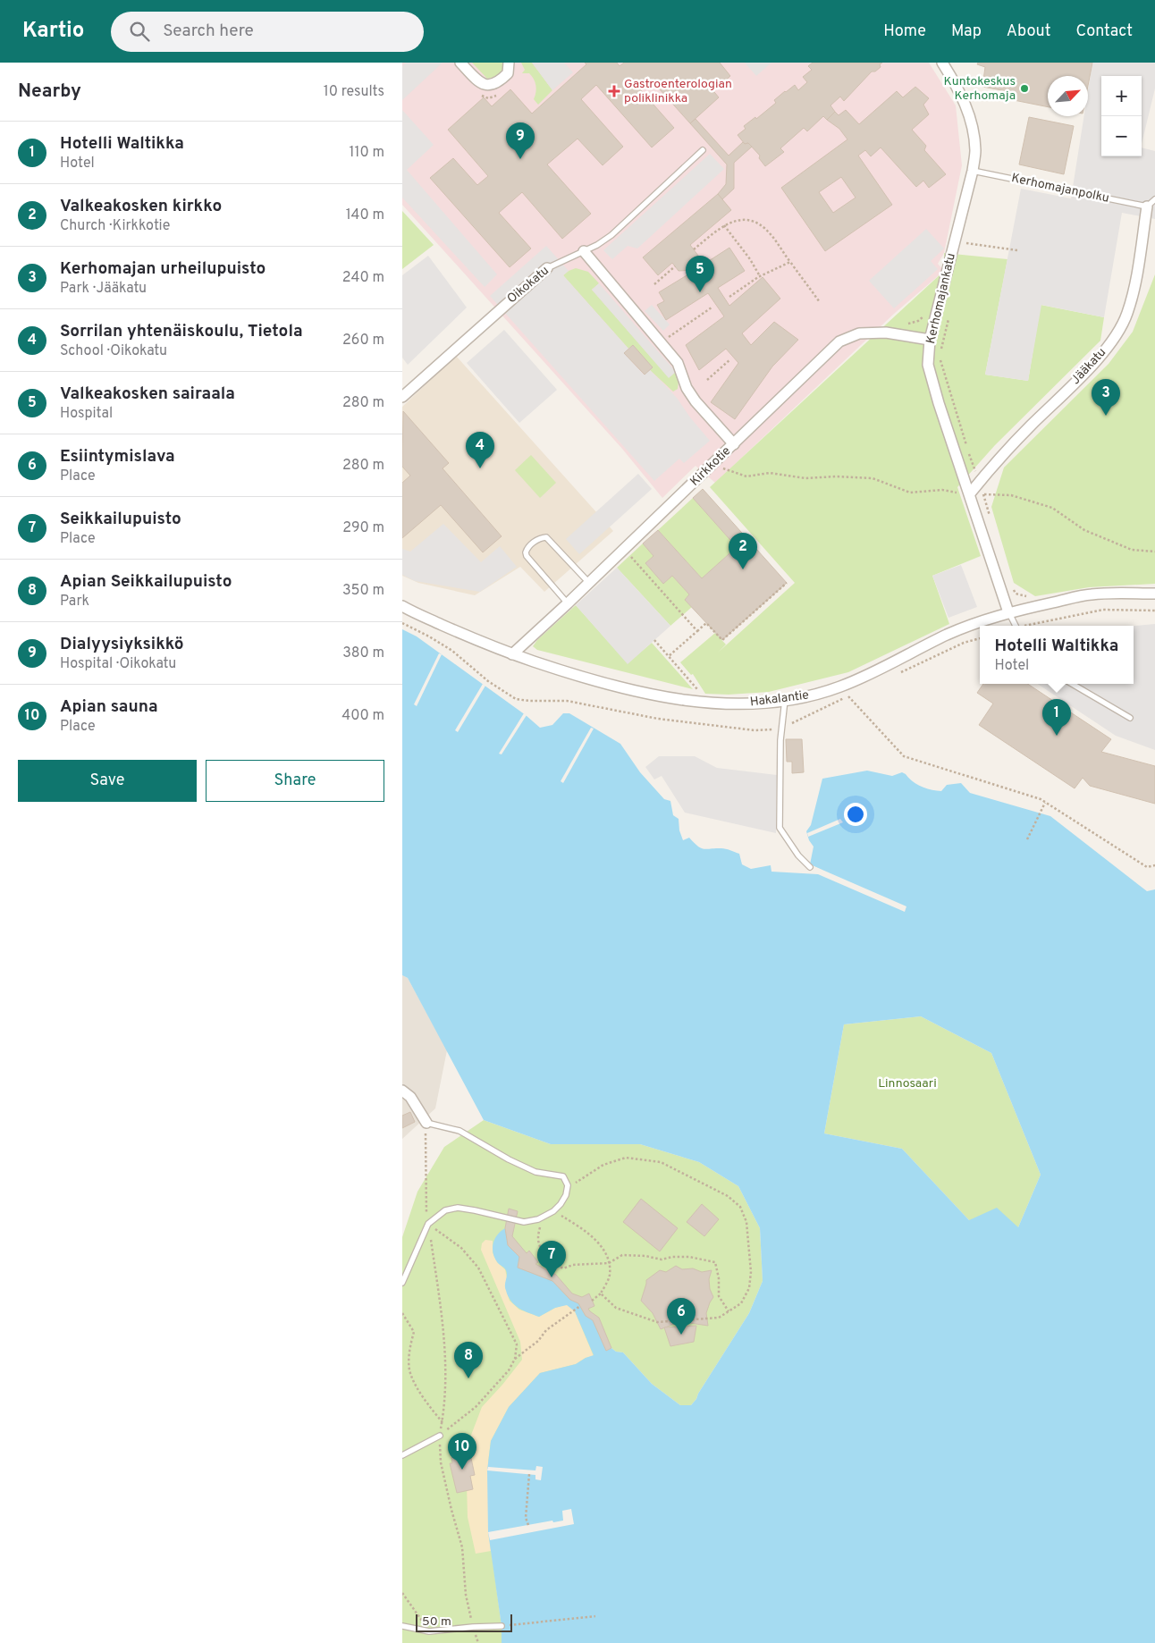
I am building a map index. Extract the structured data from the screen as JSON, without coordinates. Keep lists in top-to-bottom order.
{
  "streets": {
    "street": [
      "Oikokatu",
      "Kerhomajankatu",
      "Jääkatu",
      "Kirkkotie",
      "Hakalantie"
    ],
    "lane": ["Kerhomajanpolku"]
  },
  "crossings": [
    ["Kerhomajanpolku", "Kerhomajankatu"],
    ["Kerhomajanpolku", "Jääkatu"],
    ["Kerhomajankatu", "Jääkatu"],
    ["Kerhomajankatu", "Kirkkotie"],
    ["Kerhomajankatu", "Hakalantie"],
    ["Kirkkotie", "Hakalantie"]
  ],
  "parks": ["Linnosaari"],
  "places": {
    "other": ["Kuntokeskus Kerhomaja"],
    "health": ["Gastroenterologian poliklinikka"]
  },
  "scale_bar": "50 m",
  "north": "top right",
  "page": {
    "header": "Kartio",
    "search": "Search here",
    "nav": [
      "Home",
      "Map",
      "About",
      "Contact"
    ],
    "heading": ["Nearby", "10 results"],
    "map_buttons": ["+", "−"],
    "list": [
      {
        "mark": "1",
        "name": "Hotelli Waltikka",
        "note": "Hotel",
        "value": "110 m"
      },
      {
        "mark": "2",
        "name": "Valkeakosken kirkko",
        "note": "Church · Kirkkotie",
        "value": "140 m"
      },
      {
        "mark": "3",
        "name": "Kerhomajan urheilupuisto",
        "note": "Park · Jääkatu",
        "value": "240 m"
      },
      {
        "mark": "4",
        "name": "Sorrilan yhtenäiskoulu, Tietola",
        "note": "School · Oikokatu",
        "value": "260 m"
      },
      {
        "mark": "5",
        "name": "Valkeakosken sairaala",
        "note": "Hospital",
        "value": "280 m"
      },
      {
        "mark": "6",
        "name": "Esiintymislava",
        "note": "Place",
        "value": "280 m"
      },
      {
        "mark": "7",
        "name": "Seikkailupuisto",
        "note": "Place",
        "value": "290 m"
      },
      {
        "mark": "8",
        "name": "Apian Seikkailupuisto",
        "note": "Park",
        "value": "350 m"
      },
      {
        "mark": "9",
        "name": "Dialyysiyksikkö",
        "note": "Hospital · Oikokatu",
        "value": "380 m"
      },
      {
        "mark": "10",
        "name": "Apian sauna",
        "note": "Place",
        "value": "400 m"
      }
    ],
    "pins": [
      "9",
      "5",
      "3",
      "4",
      "2",
      "1",
      "7",
      "6",
      "8",
      "10"
    ],
    "popup": ["Hotelli Waltikka", "Hotel"],
    "buttons": ["Save", "Share"],
    "scale": "50 m"
  }
}
